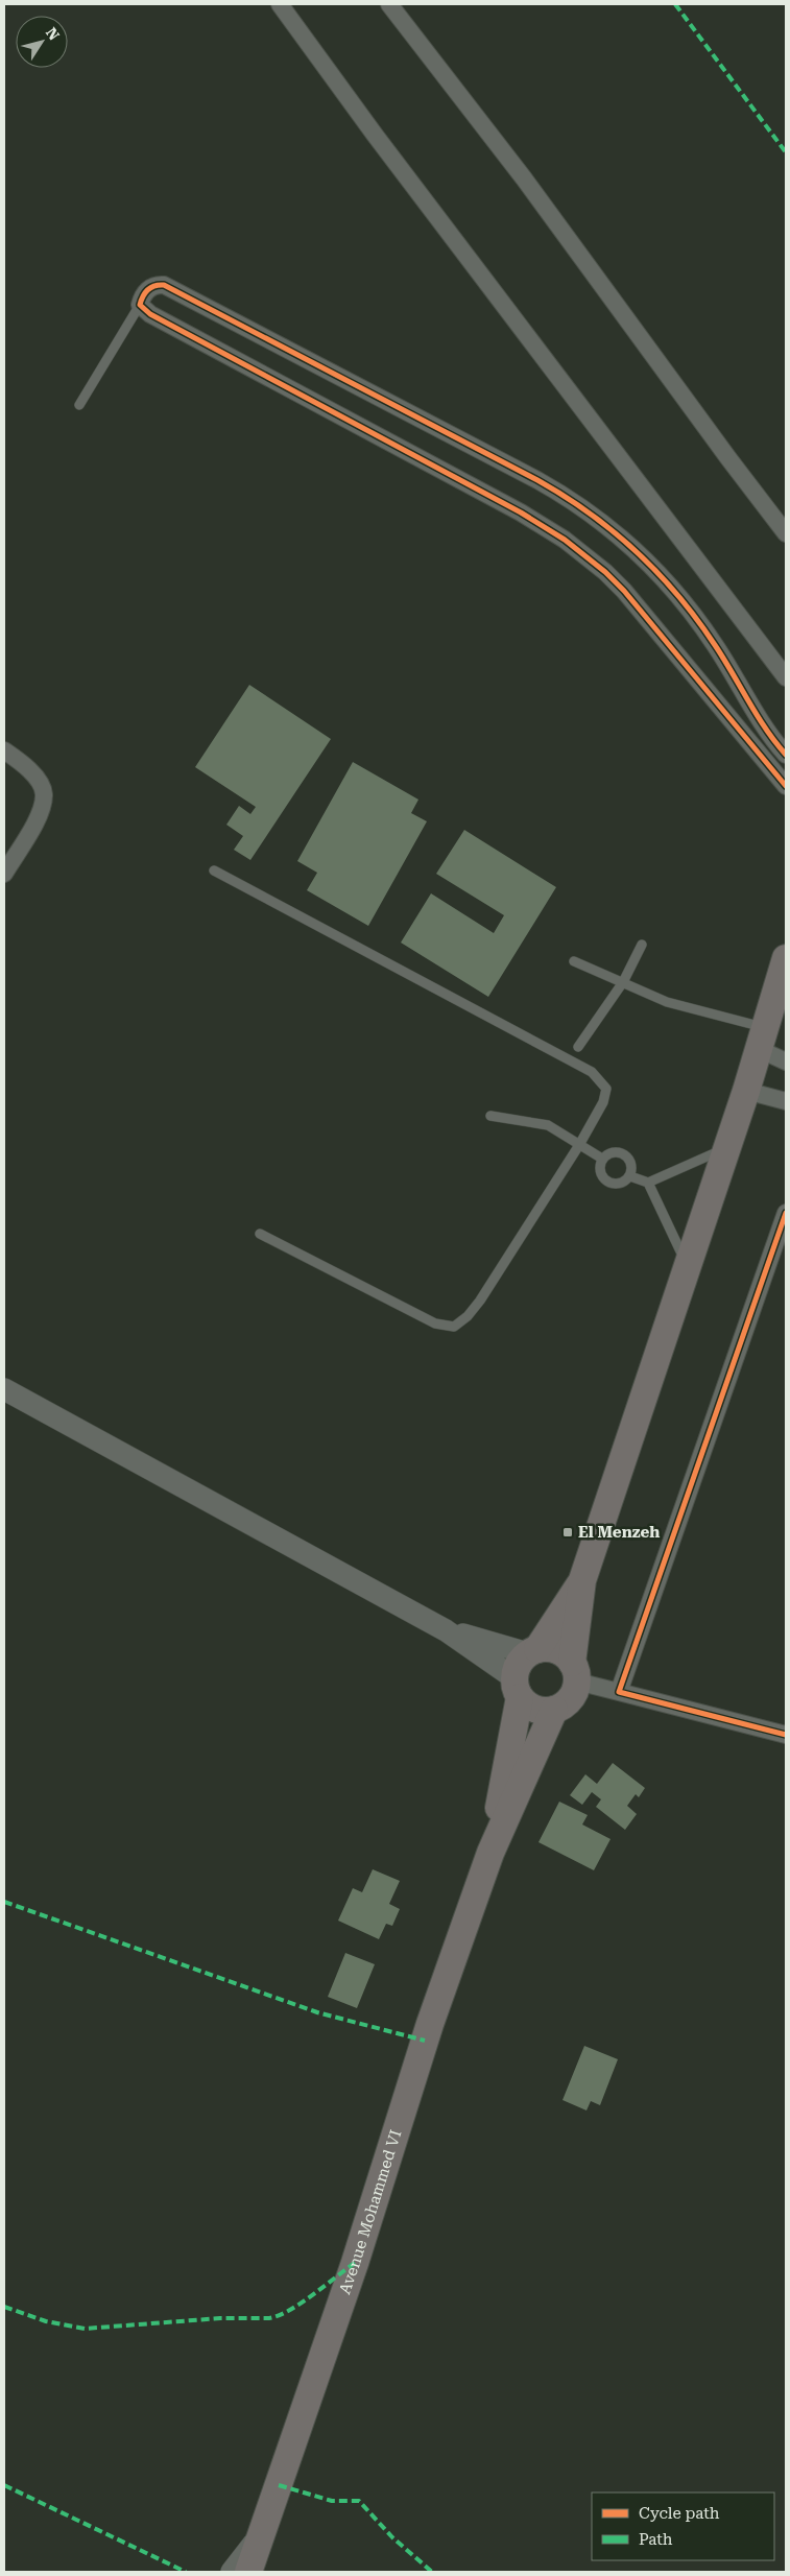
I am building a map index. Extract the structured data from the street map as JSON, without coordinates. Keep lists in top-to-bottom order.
{
  "streets": {
    "main road": ["Avenue Mohammed VI"]
  },
  "places": {
    "transit": ["El Menzeh"]
  },
  "legend": ["Cycle path", "Path"],
  "north": "top right"
}
